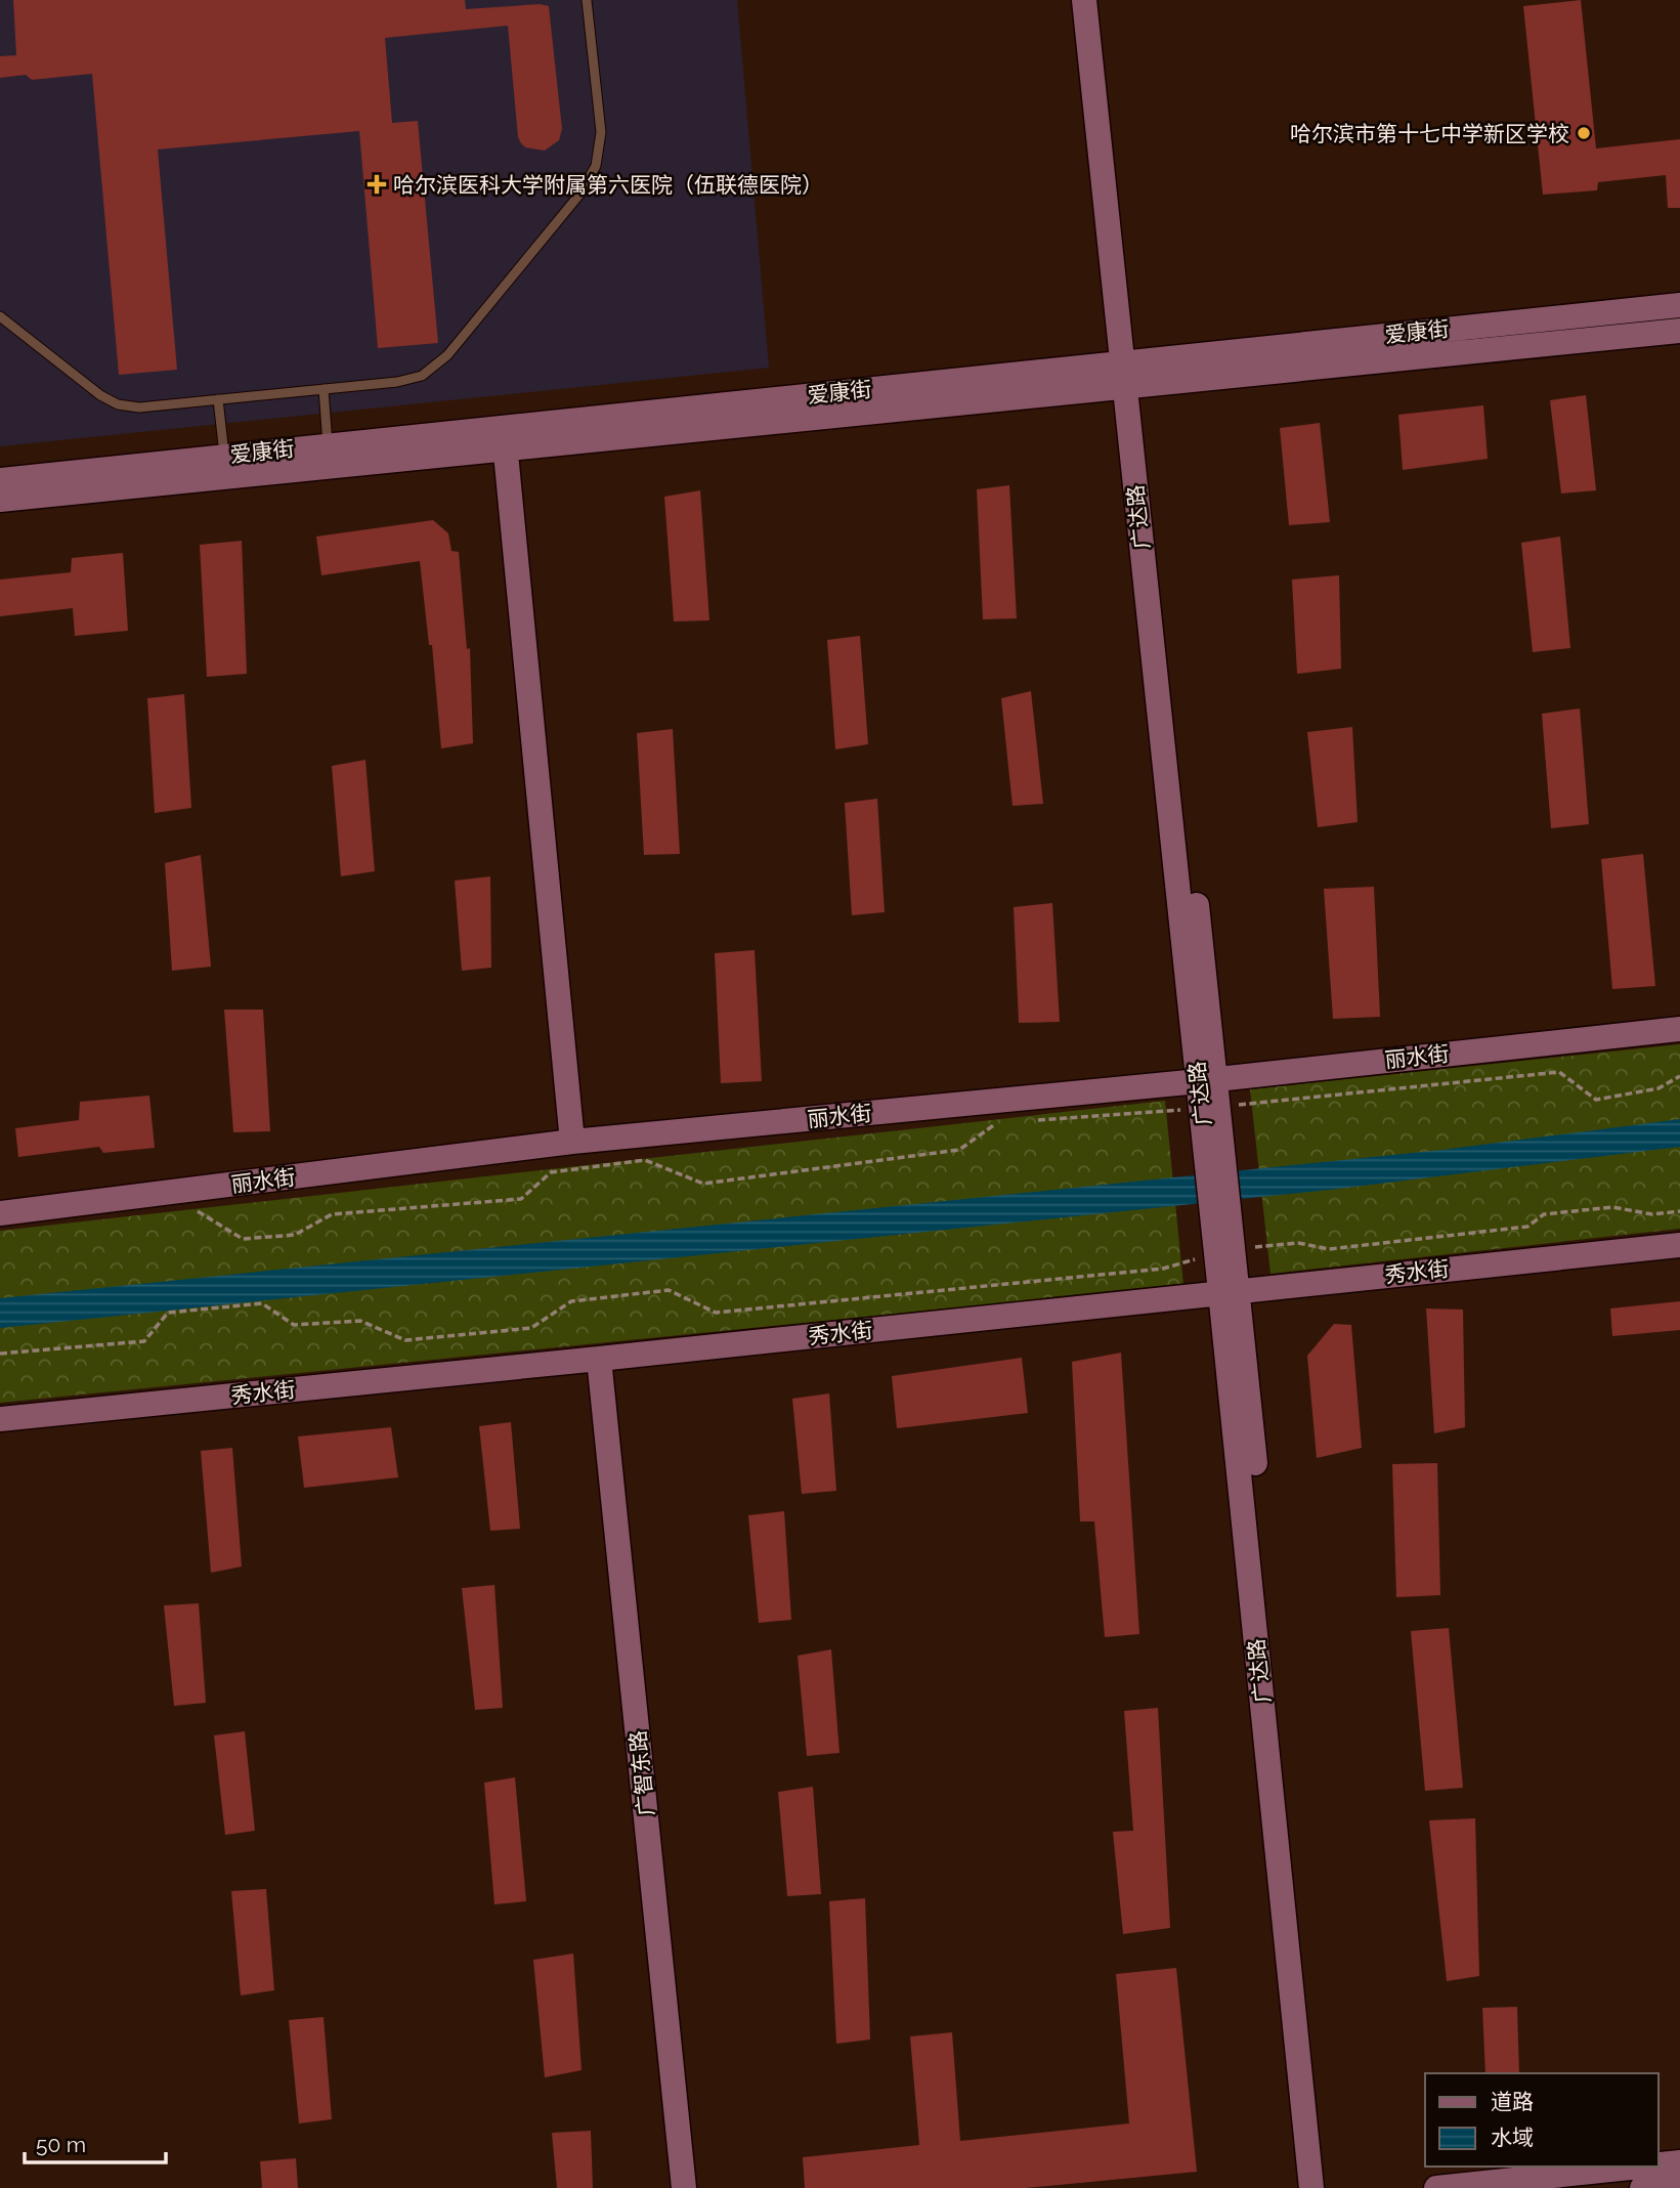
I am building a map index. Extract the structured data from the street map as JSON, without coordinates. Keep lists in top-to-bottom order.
{
  "streets": {
    "main road": [
      "爱康街",
      "广达路",
      "丽水街",
      "秀水街",
      "广智东路"
    ]
  },
  "crossings": [
    ["爱康街", "广达路"],
    ["广达路", "丽水街"],
    ["广达路", "秀水街"],
    ["秀水街", "广智东路"]
  ],
  "places": {
    "other": ["哈尔滨市第十七中学新区学校"],
    "health": ["哈尔滨医科大学附属第六医院（伍联德医院）"]
  },
  "legend": ["道路", "水域"],
  "scale_bar": "50 m"
}
